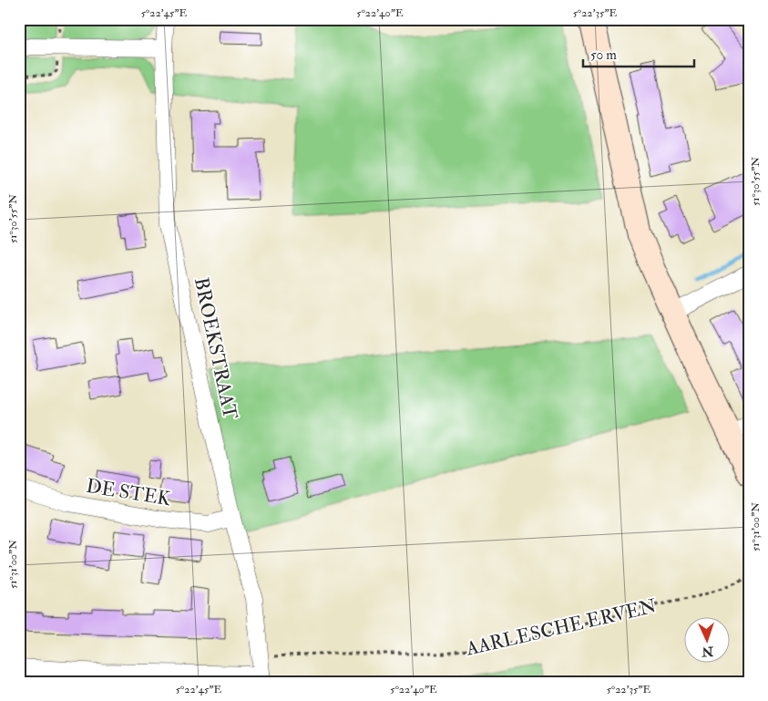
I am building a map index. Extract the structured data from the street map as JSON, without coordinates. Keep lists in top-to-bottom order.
{
  "streets": {
    "street": ["BROEKSTRAAT", "DE STEK"],
    "path": ["AARLESCHE ERVEN"]
  },
  "crossings": [
    ["BROEKSTRAAT", "DE STEK"],
    ["BROEKSTRAAT", "AARLESCHE ERVEN"]
  ],
  "scale_bar": "50 m",
  "north": "bottom",
  "coordinates": [
    "5°22'45\"E",
    "5°22'40\"E",
    "5°22'35\"E",
    "51°30'55\"N",
    "51°31'00\"N"
  ]
}
